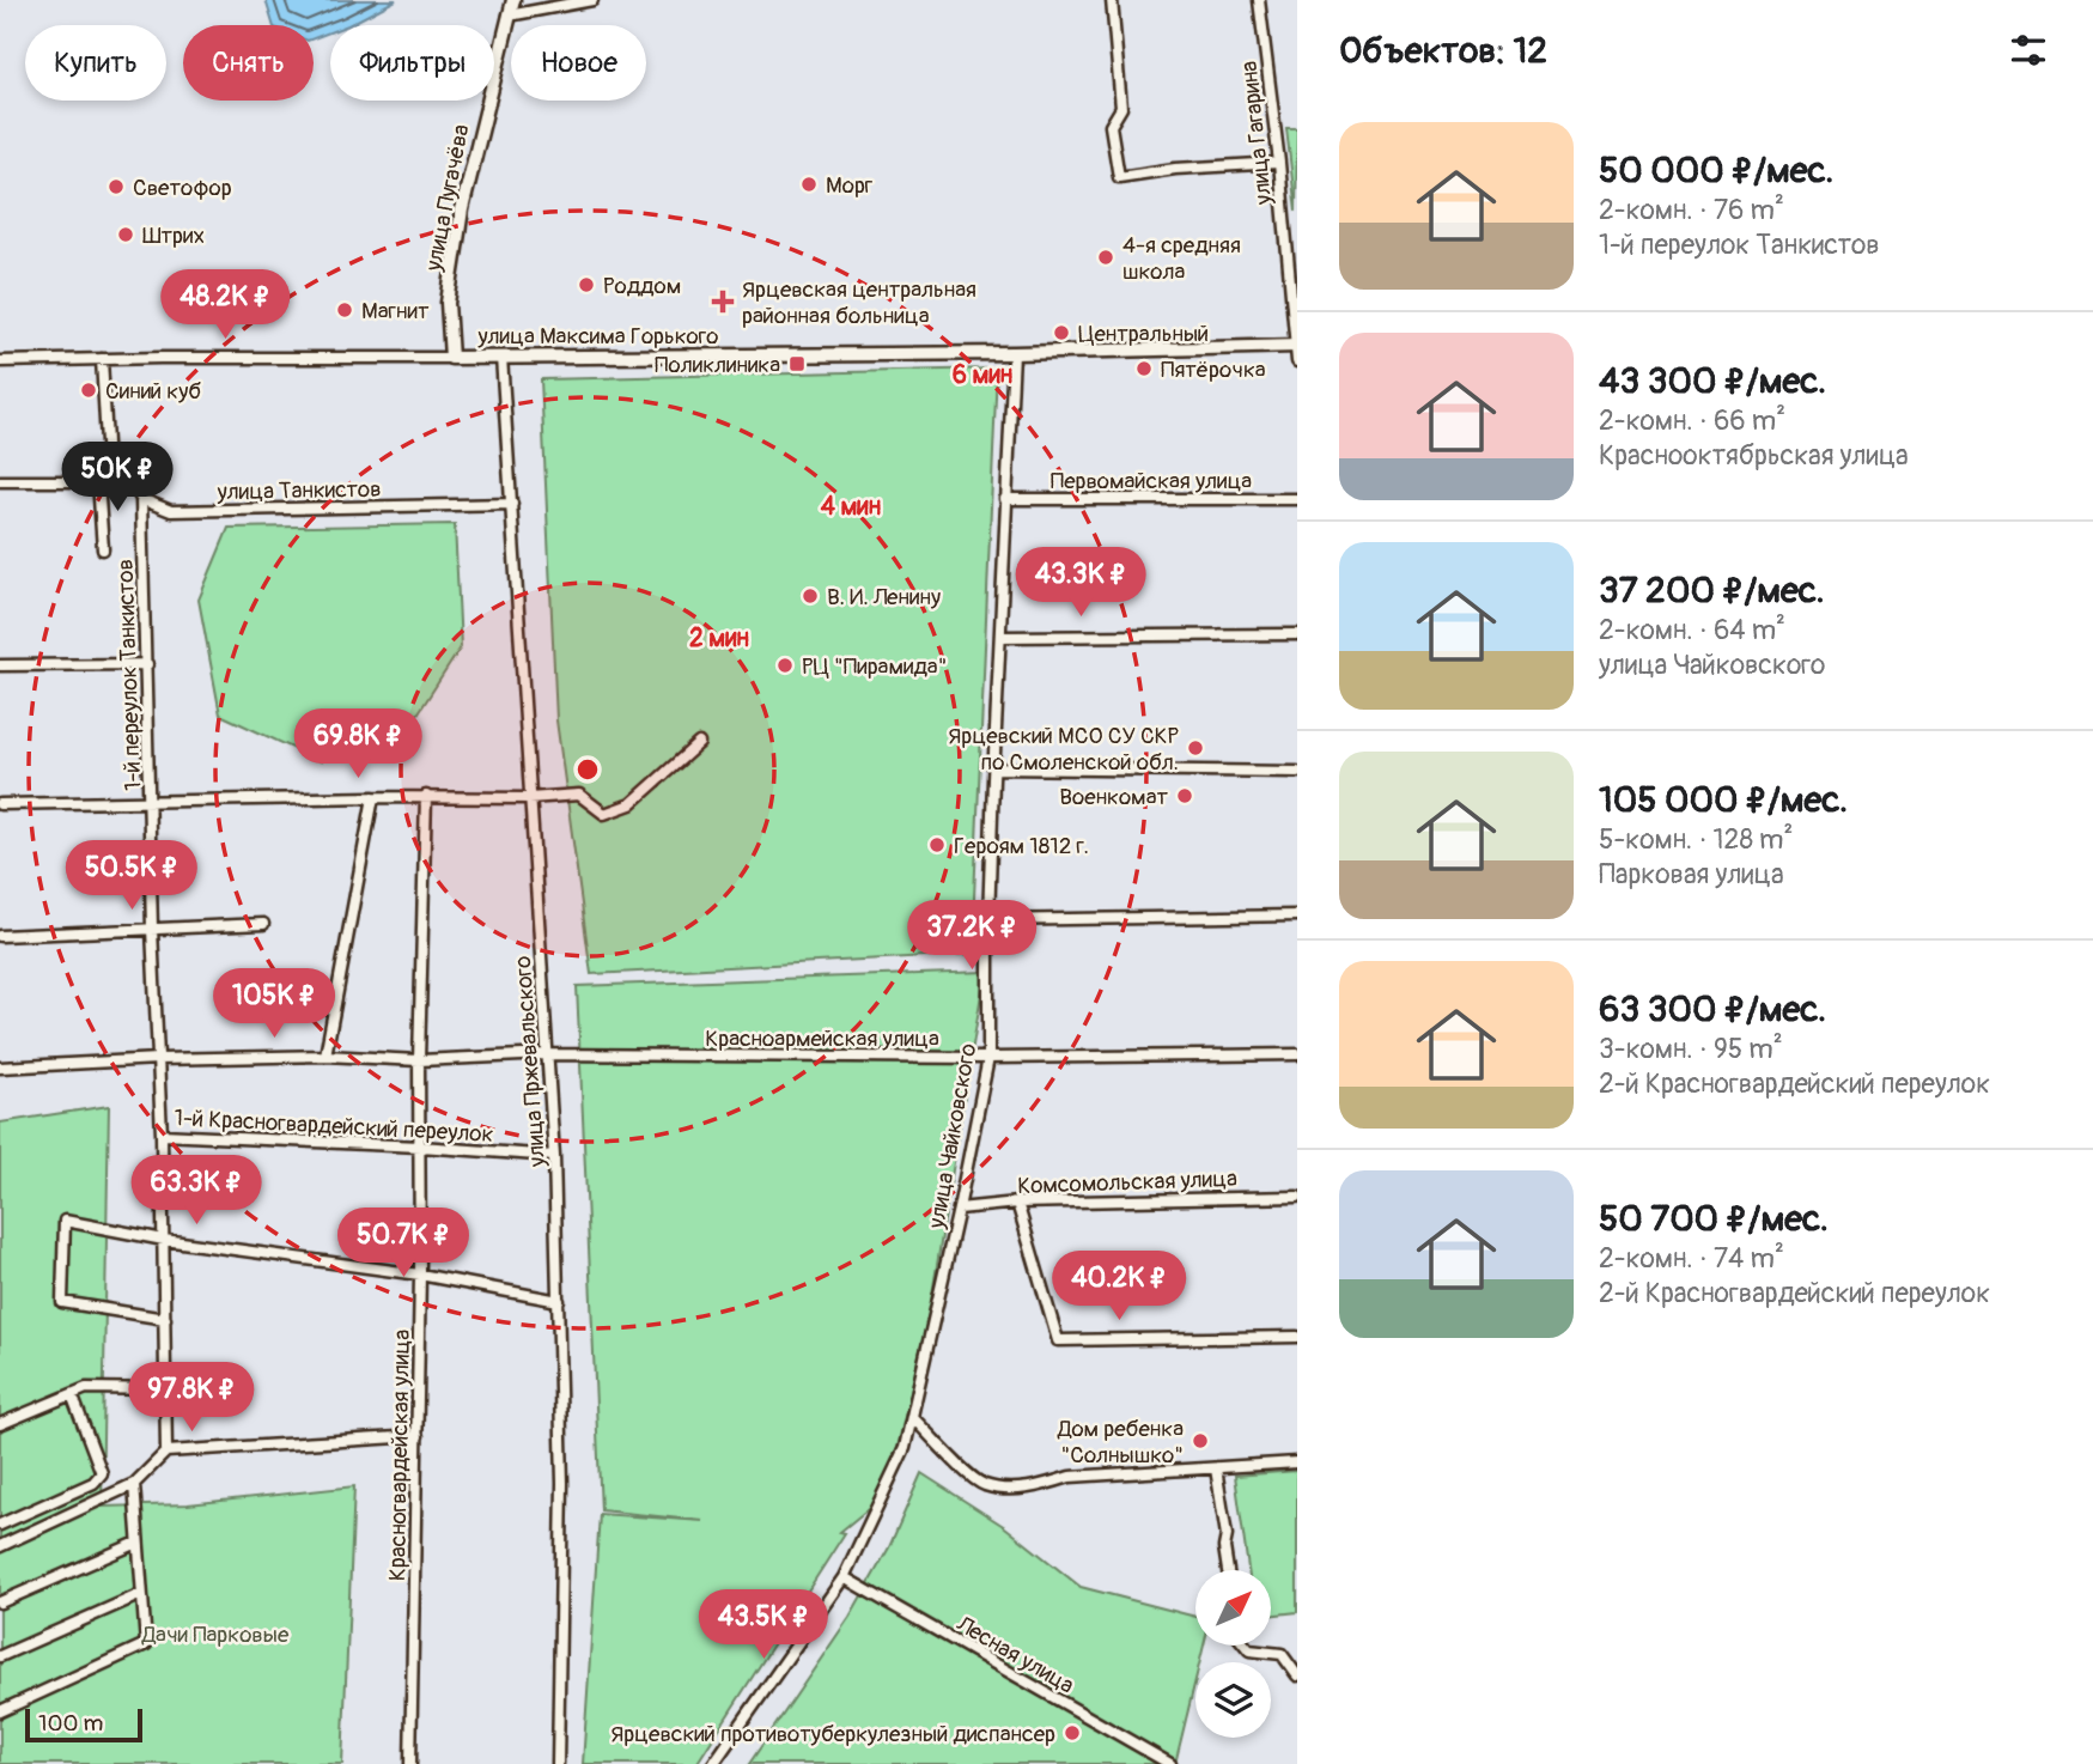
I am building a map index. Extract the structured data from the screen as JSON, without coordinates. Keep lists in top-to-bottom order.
{
  "streets": {
    "street": [
      "улица Гагарина",
      "улица Пугачёва",
      "улица Максима Горького",
      "Первомайская улица",
      "улица Танкистов",
      "1-й переулок Танкистов",
      "Красноармейская улица",
      "улица Пржевальского",
      "1-й Красногвардейский переулок",
      "улица Чайковского",
      "Комсомольская улица",
      "Красногвардейская улица",
      "Лесная улица"
    ]
  },
  "crossings": [
    ["улица Гагарина", "улица Максима Горького"],
    ["улица Пугачёва", "улица Максима Горького"],
    ["улица Максима Горького", "улица Пржевальского"],
    ["улица Максима Горького", "улица Чайковского"],
    ["Первомайская улица", "улица Чайковского"],
    ["улица Танкистов", "1-й переулок Танкистов"],
    ["улица Танкистов", "улица Пржевальского"],
    ["1-й переулок Танкистов", "Красноармейская улица"],
    ["1-й переулок Танкистов", "1-й Красногвардейский переулок"],
    ["Красноармейская улица", "улица Пржевальского"],
    ["Красноармейская улица", "улица Чайковского"],
    ["Красноармейская улица", "Красногвардейская улица"],
    ["улица Пржевальского", "1-й Красногвардейский переулок"],
    ["1-й Красногвардейский переулок", "Красногвардейская улица"],
    ["улица Чайковского", "Комсомольская улица"],
    ["улица Чайковского", "Лесная улица"]
  ],
  "parks": ["Дачи Парковые"],
  "places": {
    "other": [
      "Морг",
      "Светофор",
      "Штрих",
      "4-я средняя школа",
      "Роддом",
      "Магнит",
      "Центральный",
      "Пятёрочка",
      "Синий куб",
      "В. И. Ленину",
      "РЦ \"Пирамида\"",
      "Ярцевский МСО СУ СКР по Смоленской обл.",
      "Военкомат",
      "Героям 1812 г.",
      "Дом ребенка \"Солнышко\"",
      "Ярцевский противотуберкулезный диспансер"
    ],
    "health": ["Ярцевская центральная районная больница"],
    "transit": ["Поликлиника"]
  },
  "scale_bar": "100 m",
  "north": "top right",
  "page": {
    "heading": "Объектов: 12",
    "chip": [
      "Купить",
      "Снять",
      "Фильтры",
      "Новое"
    ],
    "list": [
      {
        "name": "50 000 ₽/мес.",
        "note": "2-комн. · 76 m² · 1-й переулок Танкистов"
      },
      {
        "name": "43 300 ₽/мес.",
        "note": "2-комн. · 66 m² · Краснооктябрьская улица"
      },
      {
        "name": "37 200 ₽/мес.",
        "note": "2-комн. · 64 m² · улица Чайковского"
      },
      {
        "name": "105 000 ₽/мес.",
        "note": "5-комн. · 128 m² · Парковая улица"
      },
      {
        "name": "63 300 ₽/мес.",
        "note": "3-комн. · 95 m² · 2-й Красногвардейский переулок"
      },
      {
        "name": "50 700 ₽/мес.",
        "note": "2-комн. · 74 m² · 2-й Красногвардейский переулок"
      }
    ],
    "price": [
      "48.2K ₽",
      "50K ₽",
      "43.3K ₽",
      "69.8K ₽",
      "50.5K ₽",
      "37.2K ₽",
      "105K ₽",
      "63.3K ₽",
      "50.7K ₽",
      "40.2K ₽",
      "97.8K ₽",
      "43.5K ₽"
    ],
    "scale": "100 m"
  },
  "rings": ["6 мин", "4 мин", "2 мин"]
}
